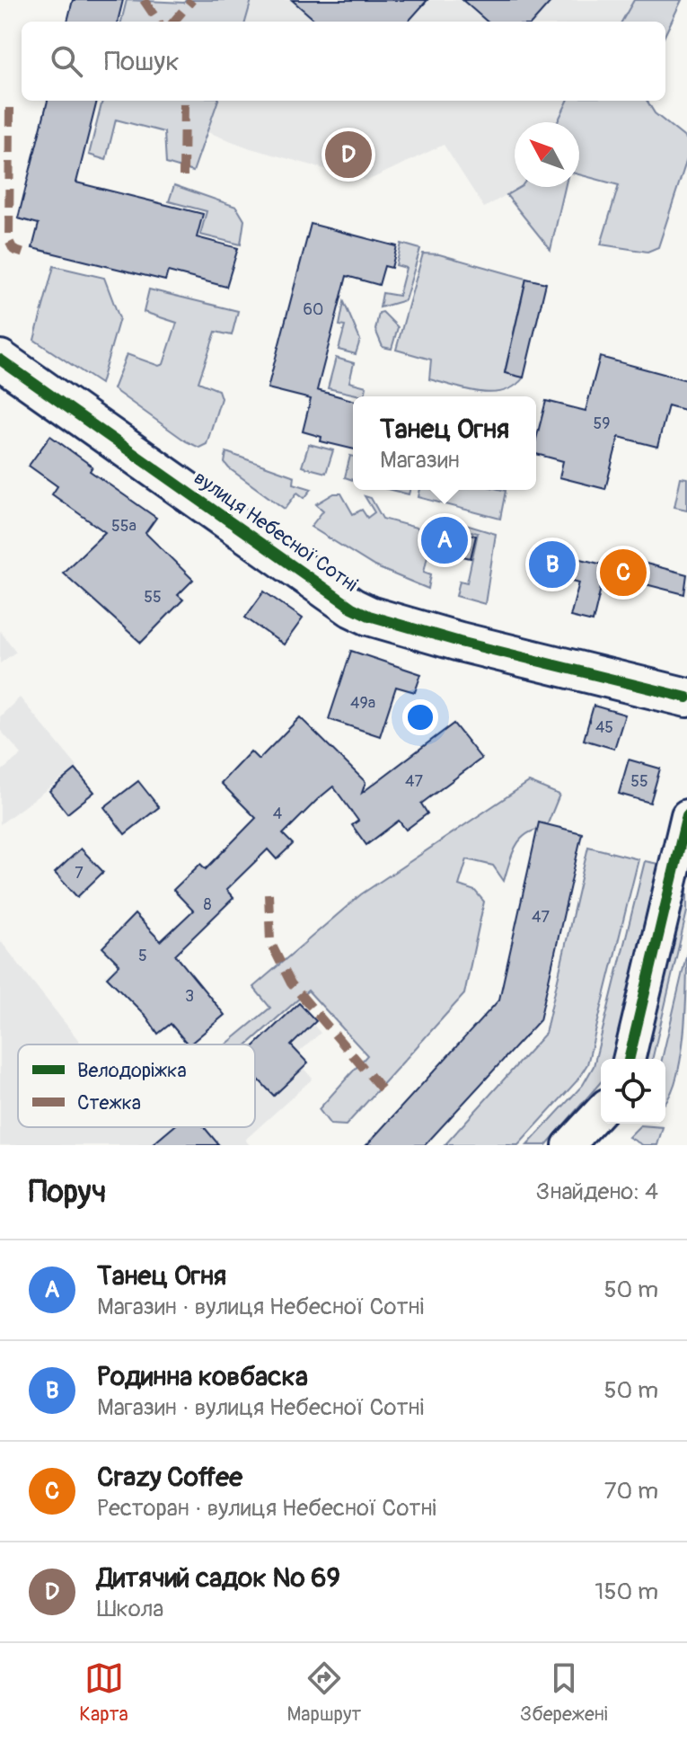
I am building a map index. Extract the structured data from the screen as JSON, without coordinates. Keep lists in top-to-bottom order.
{
  "streets": {
    "street": ["вулиця Небесної Сотні"]
  },
  "house_numbers": [
    "60",
    "59",
    "55а",
    "55",
    "49а",
    "45",
    "47",
    "55",
    "4",
    "7",
    "8",
    "47",
    "5",
    "3"
  ],
  "legend": ["Велодоріжка", "Стежка"],
  "north": "top left",
  "page": {
    "search": "Пошук",
    "pins": [
      "D",
      "A",
      "B",
      "C"
    ],
    "popup": ["Танец Огня", "Магазин"],
    "heading": ["Поруч", "Знайдено: 4"],
    "list": [
      {
        "mark": "A",
        "name": "Танец Огня",
        "note": "Магазин · вулиця Небесної Сотні",
        "value": "50 m"
      },
      {
        "mark": "B",
        "name": "Родинна ковбаска",
        "note": "Магазин · вулиця Небесної Сотні",
        "value": "50 m"
      },
      {
        "mark": "C",
        "name": "Crazy Coffee",
        "note": "Ресторан · вулиця Небесної Сотні",
        "value": "70 m"
      },
      {
        "mark": "D",
        "name": "Дитячий садок № 69",
        "note": "Школа",
        "value": "150 m"
      }
    ],
    "nav": ["Карта", "Маршрут", "Збережені"]
  }
}
